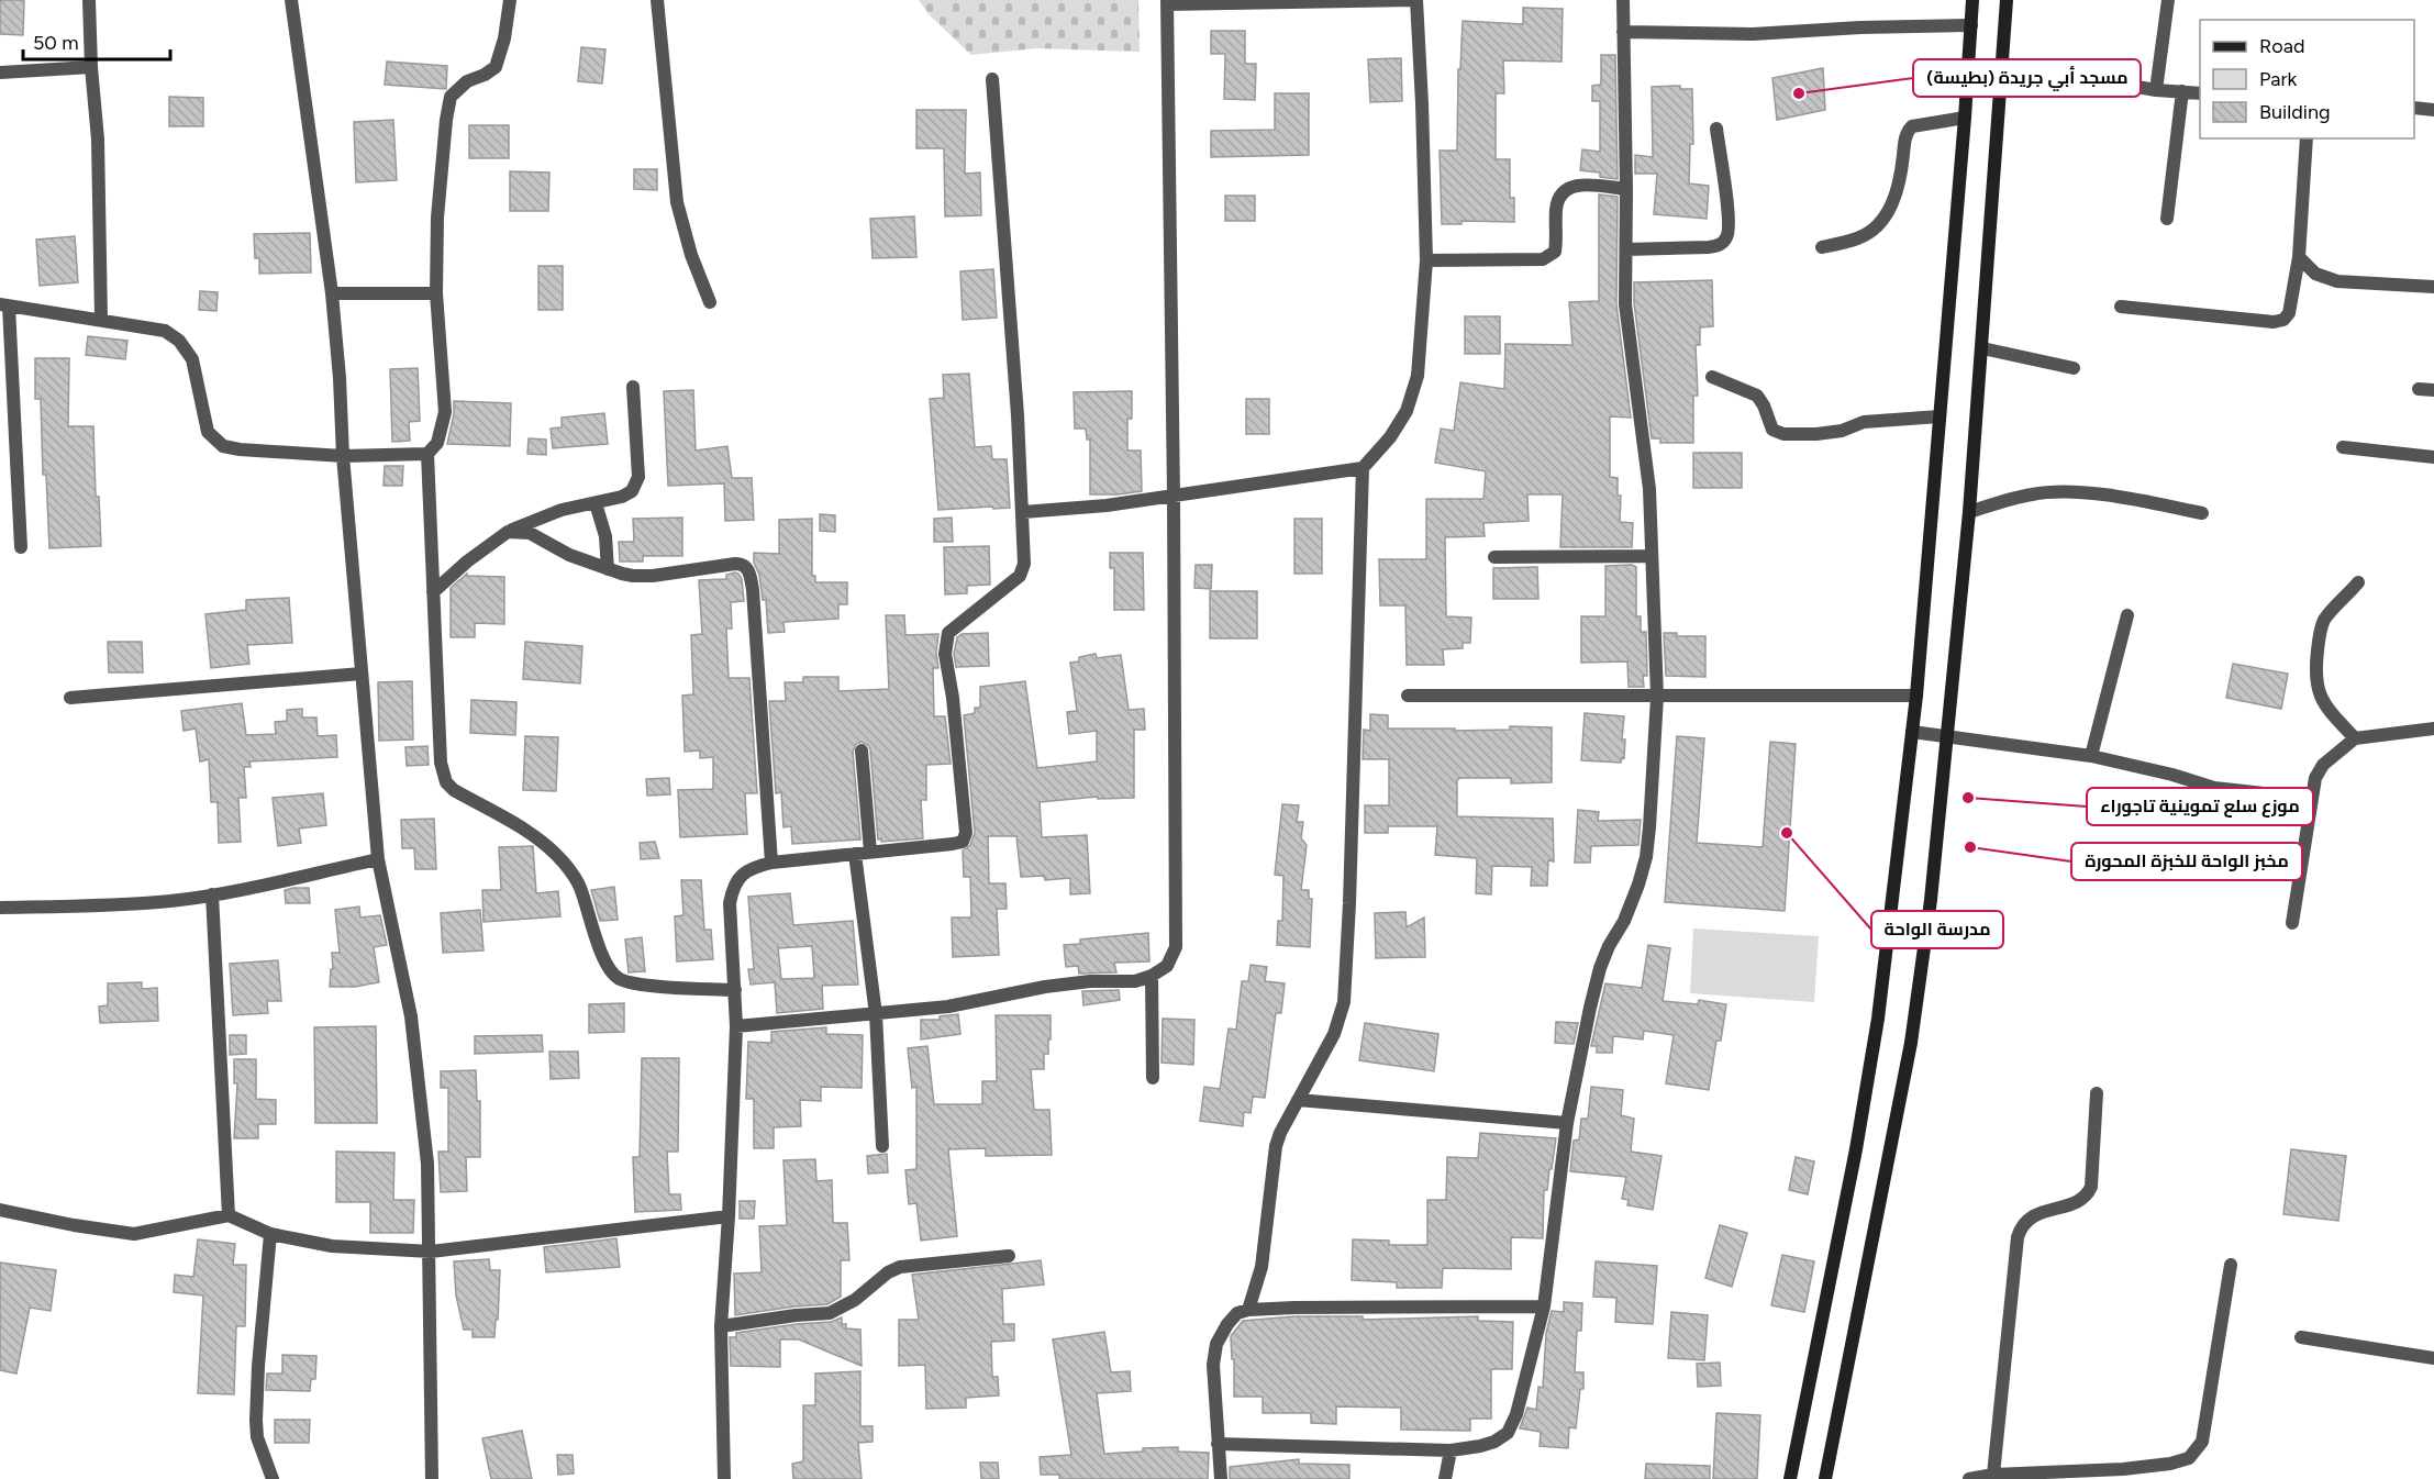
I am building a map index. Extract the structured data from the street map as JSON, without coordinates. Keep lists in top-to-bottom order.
{
  "places": [
    "مسجد أبي جريدة (بطيسة)",
    "موزع سلع تموينية تاجوراء",
    "مدرسة الواحة",
    "مخبز الواحة للخبزة المحورة"
  ],
  "legend": ["Road", "Park", "Building"],
  "scale_bar": "50 m"
}
